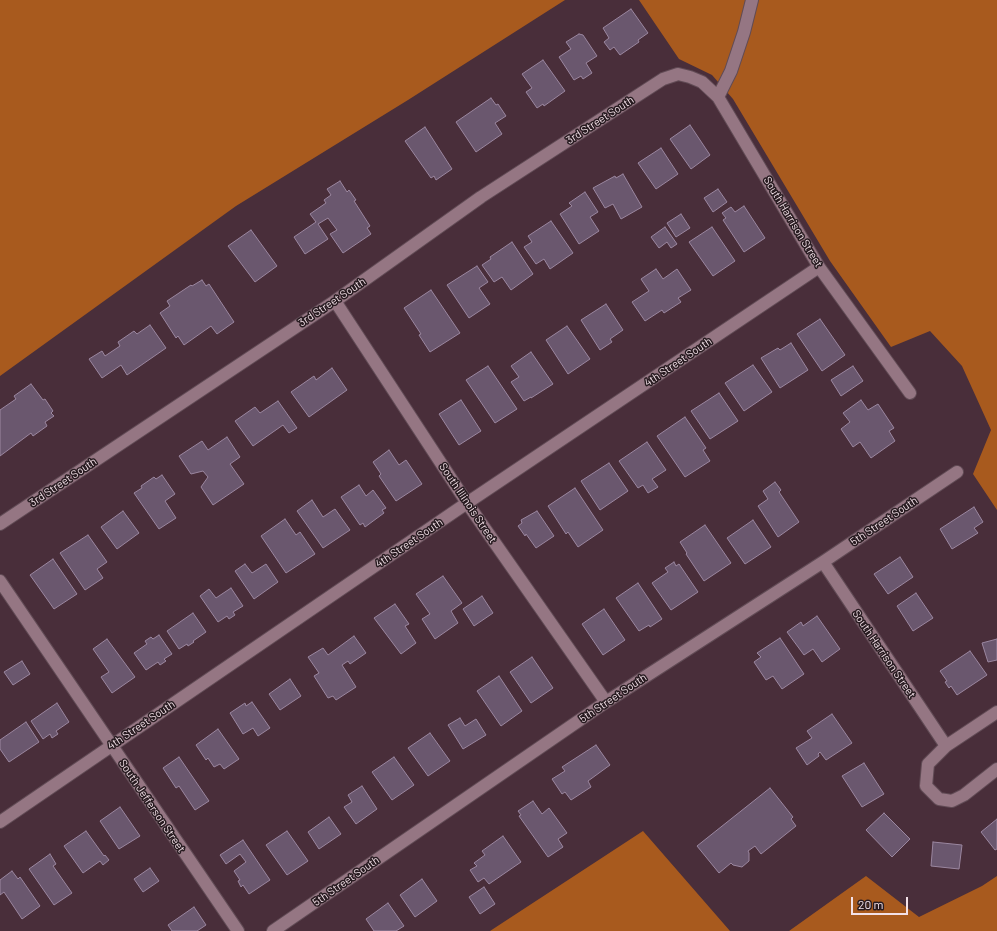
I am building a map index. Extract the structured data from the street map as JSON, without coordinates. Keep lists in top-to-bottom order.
{
  "streets": {
    "street": [
      "3rd Street South",
      "South Harrison Street",
      "4th Street South",
      "South Illinois Street",
      "5th Street South",
      "South Jefferson Street"
    ]
  },
  "crossings": [
    ["3rd Street South", "South Harrison Street"],
    ["3rd Street South", "South Illinois Street"],
    ["South Harrison Street", "4th Street South"],
    ["South Harrison Street", "5th Street South"],
    ["4th Street South", "South Illinois Street"],
    ["4th Street South", "South Jefferson Street"],
    ["South Illinois Street", "5th Street South"]
  ],
  "scale_bar": "20 m"
}
